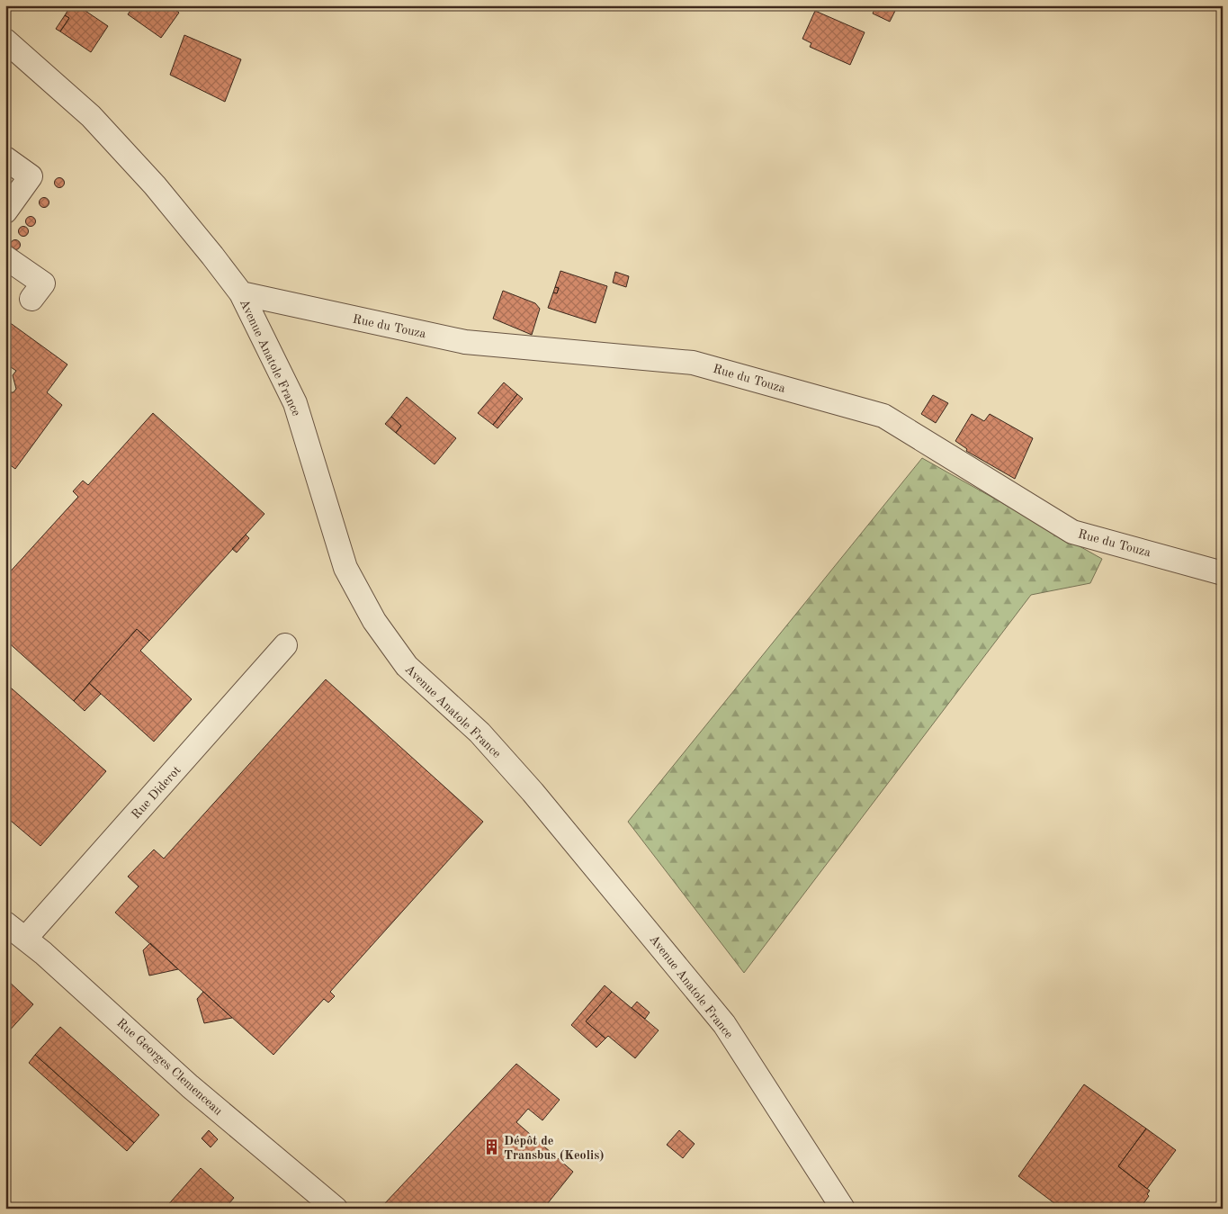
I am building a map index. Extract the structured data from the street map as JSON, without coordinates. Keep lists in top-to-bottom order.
{
  "streets": {
    "street": [
      "Rue du Touza",
      "Avenue Anatole France",
      "Rue Diderot",
      "Rue Georges Clemenceau"
    ]
  },
  "crossings": [
    ["Rue du Touza", "Avenue Anatole France"],
    ["Rue Diderot", "Rue Georges Clemenceau"]
  ],
  "places": {
    "building": ["Dépôt de Transbus (Keolis)"]
  }
}
